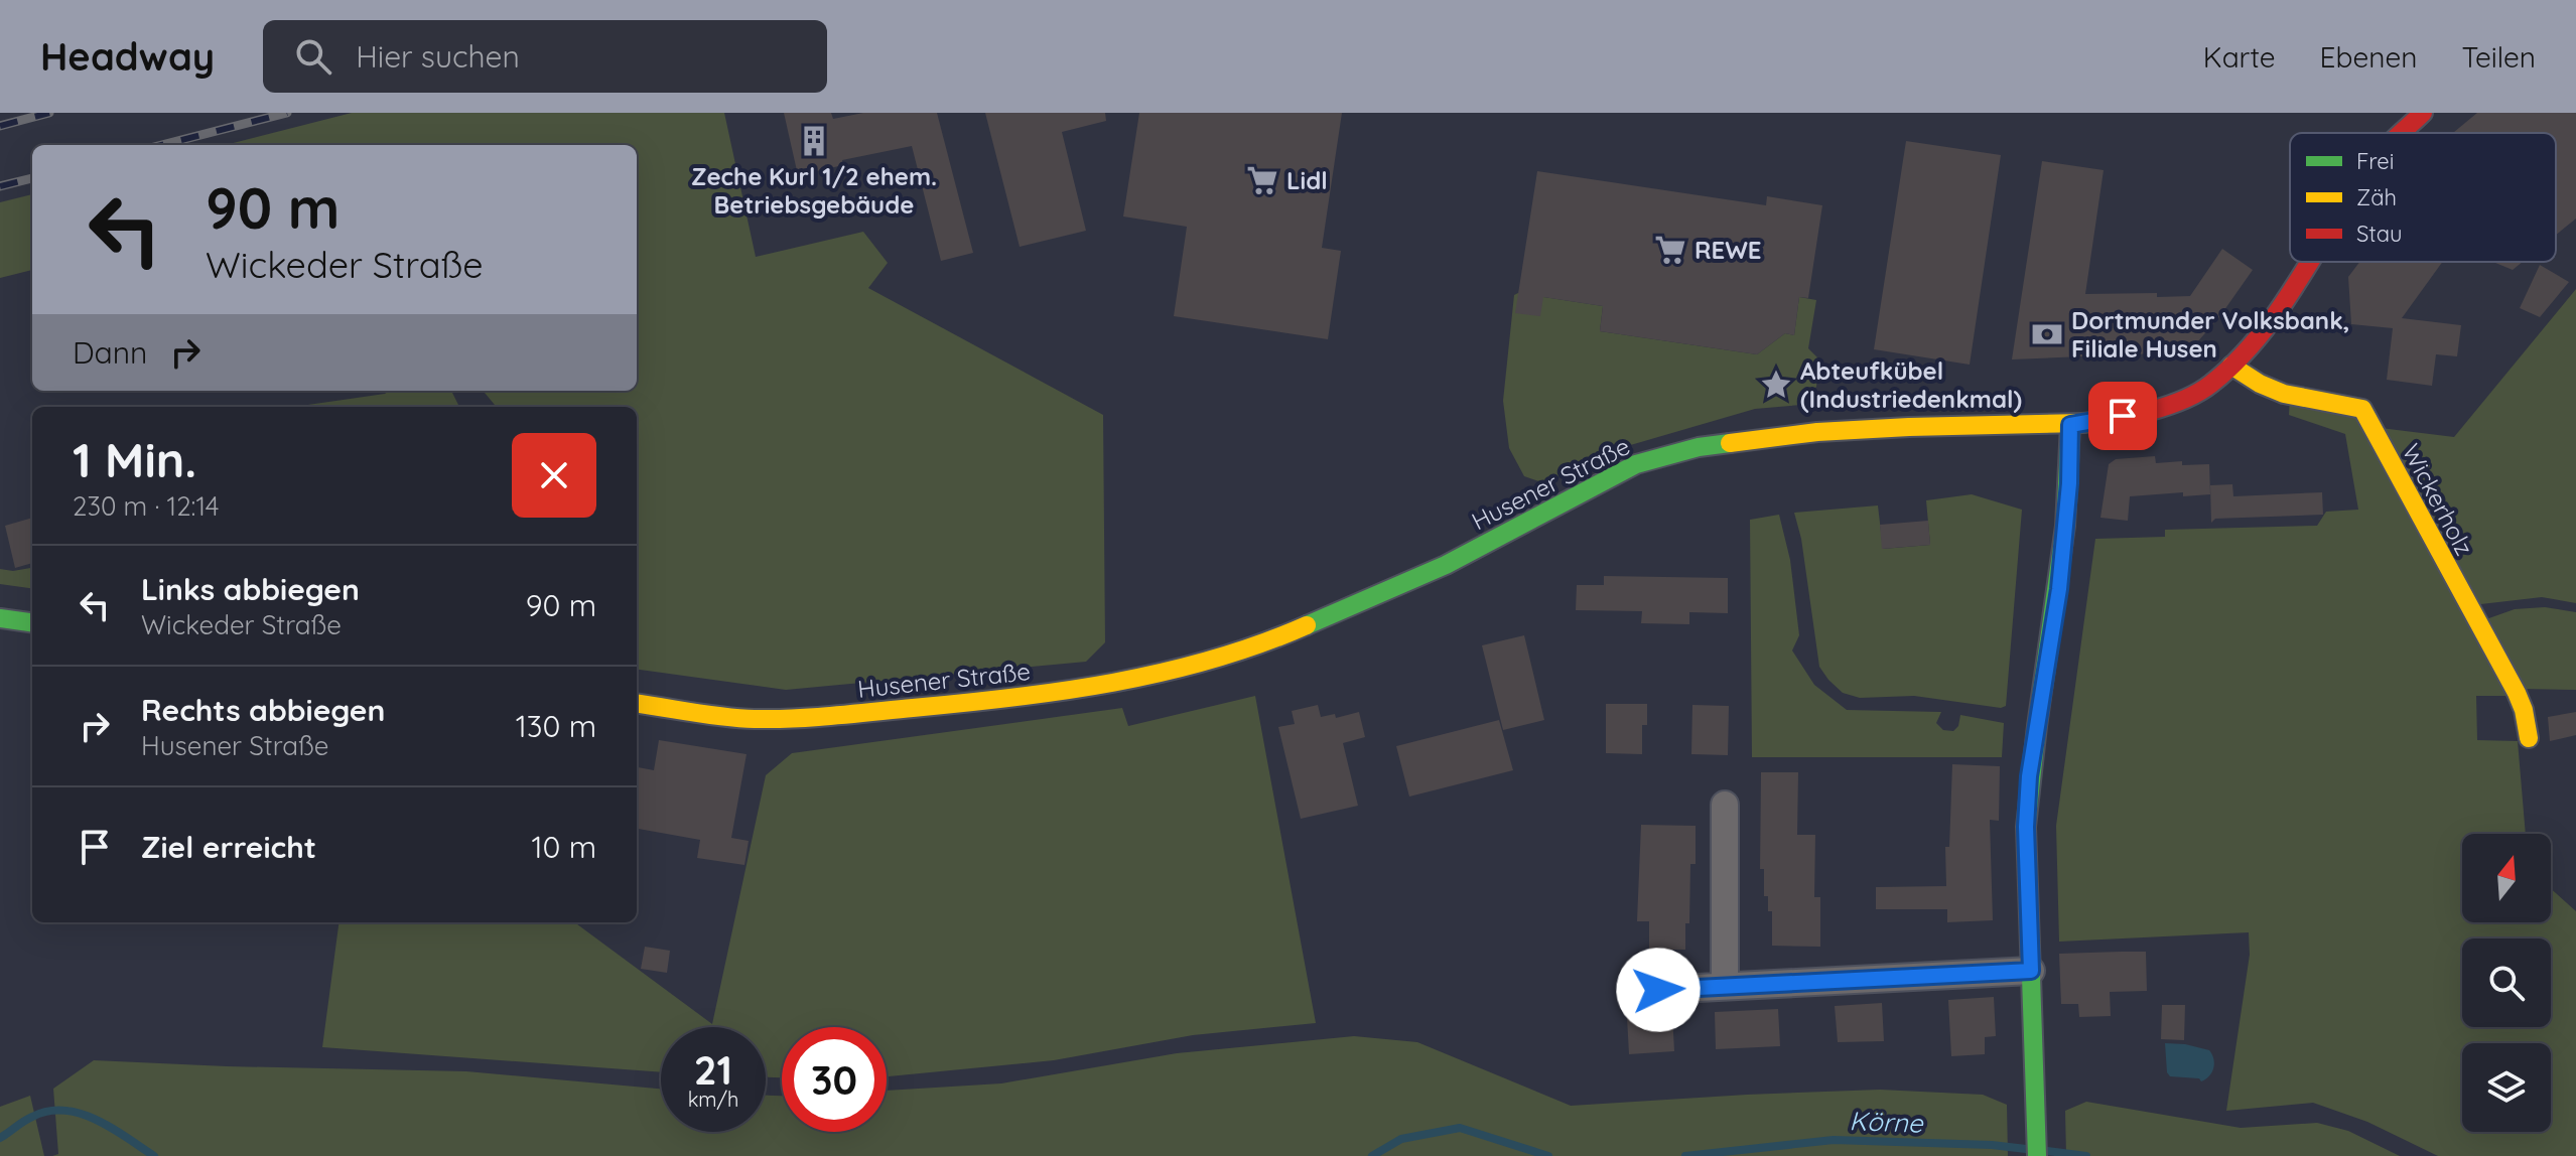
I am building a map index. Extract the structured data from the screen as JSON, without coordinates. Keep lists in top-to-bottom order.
{
  "streets": {
    "street": ["Husener Straße", "Wickerholz"]
  },
  "crossings": [
    ["Husener Straße", "Wickerholz"]
  ],
  "water": ["Körne"],
  "places": {
    "building": ["Zeche Kurl 1/2 ehem. Betriebsgebäude"],
    "supermarket": ["Lidl", "REWE"],
    "bank": ["Dortmunder Volksbank, Filiale Husen"],
    "place": ["Abteufkübel (Industriedenkmal)"]
  },
  "legend": ["Frei", "Zäh", "Stau"],
  "north": "top",
  "page": {
    "header": "Headway",
    "search": "Hier suchen",
    "nav": ["Karte", "Ebenen", "Teilen"],
    "turn": ["90 m", "Wickeder Straße"],
    "then": "Dann",
    "heading": ["1 Min.", "230 m · 12:14"],
    "list": [
      {
        "name": "Links abbiegen",
        "note": "Wickeder Straße",
        "value": "90 m"
      },
      {
        "name": "Rechts abbiegen",
        "note": "Husener Straße",
        "value": "130 m"
      },
      {
        "name": "Ziel erreicht",
        "value": "10 m"
      }
    ],
    "speed": "21 km/h",
    "limit": "30"
  }
}
